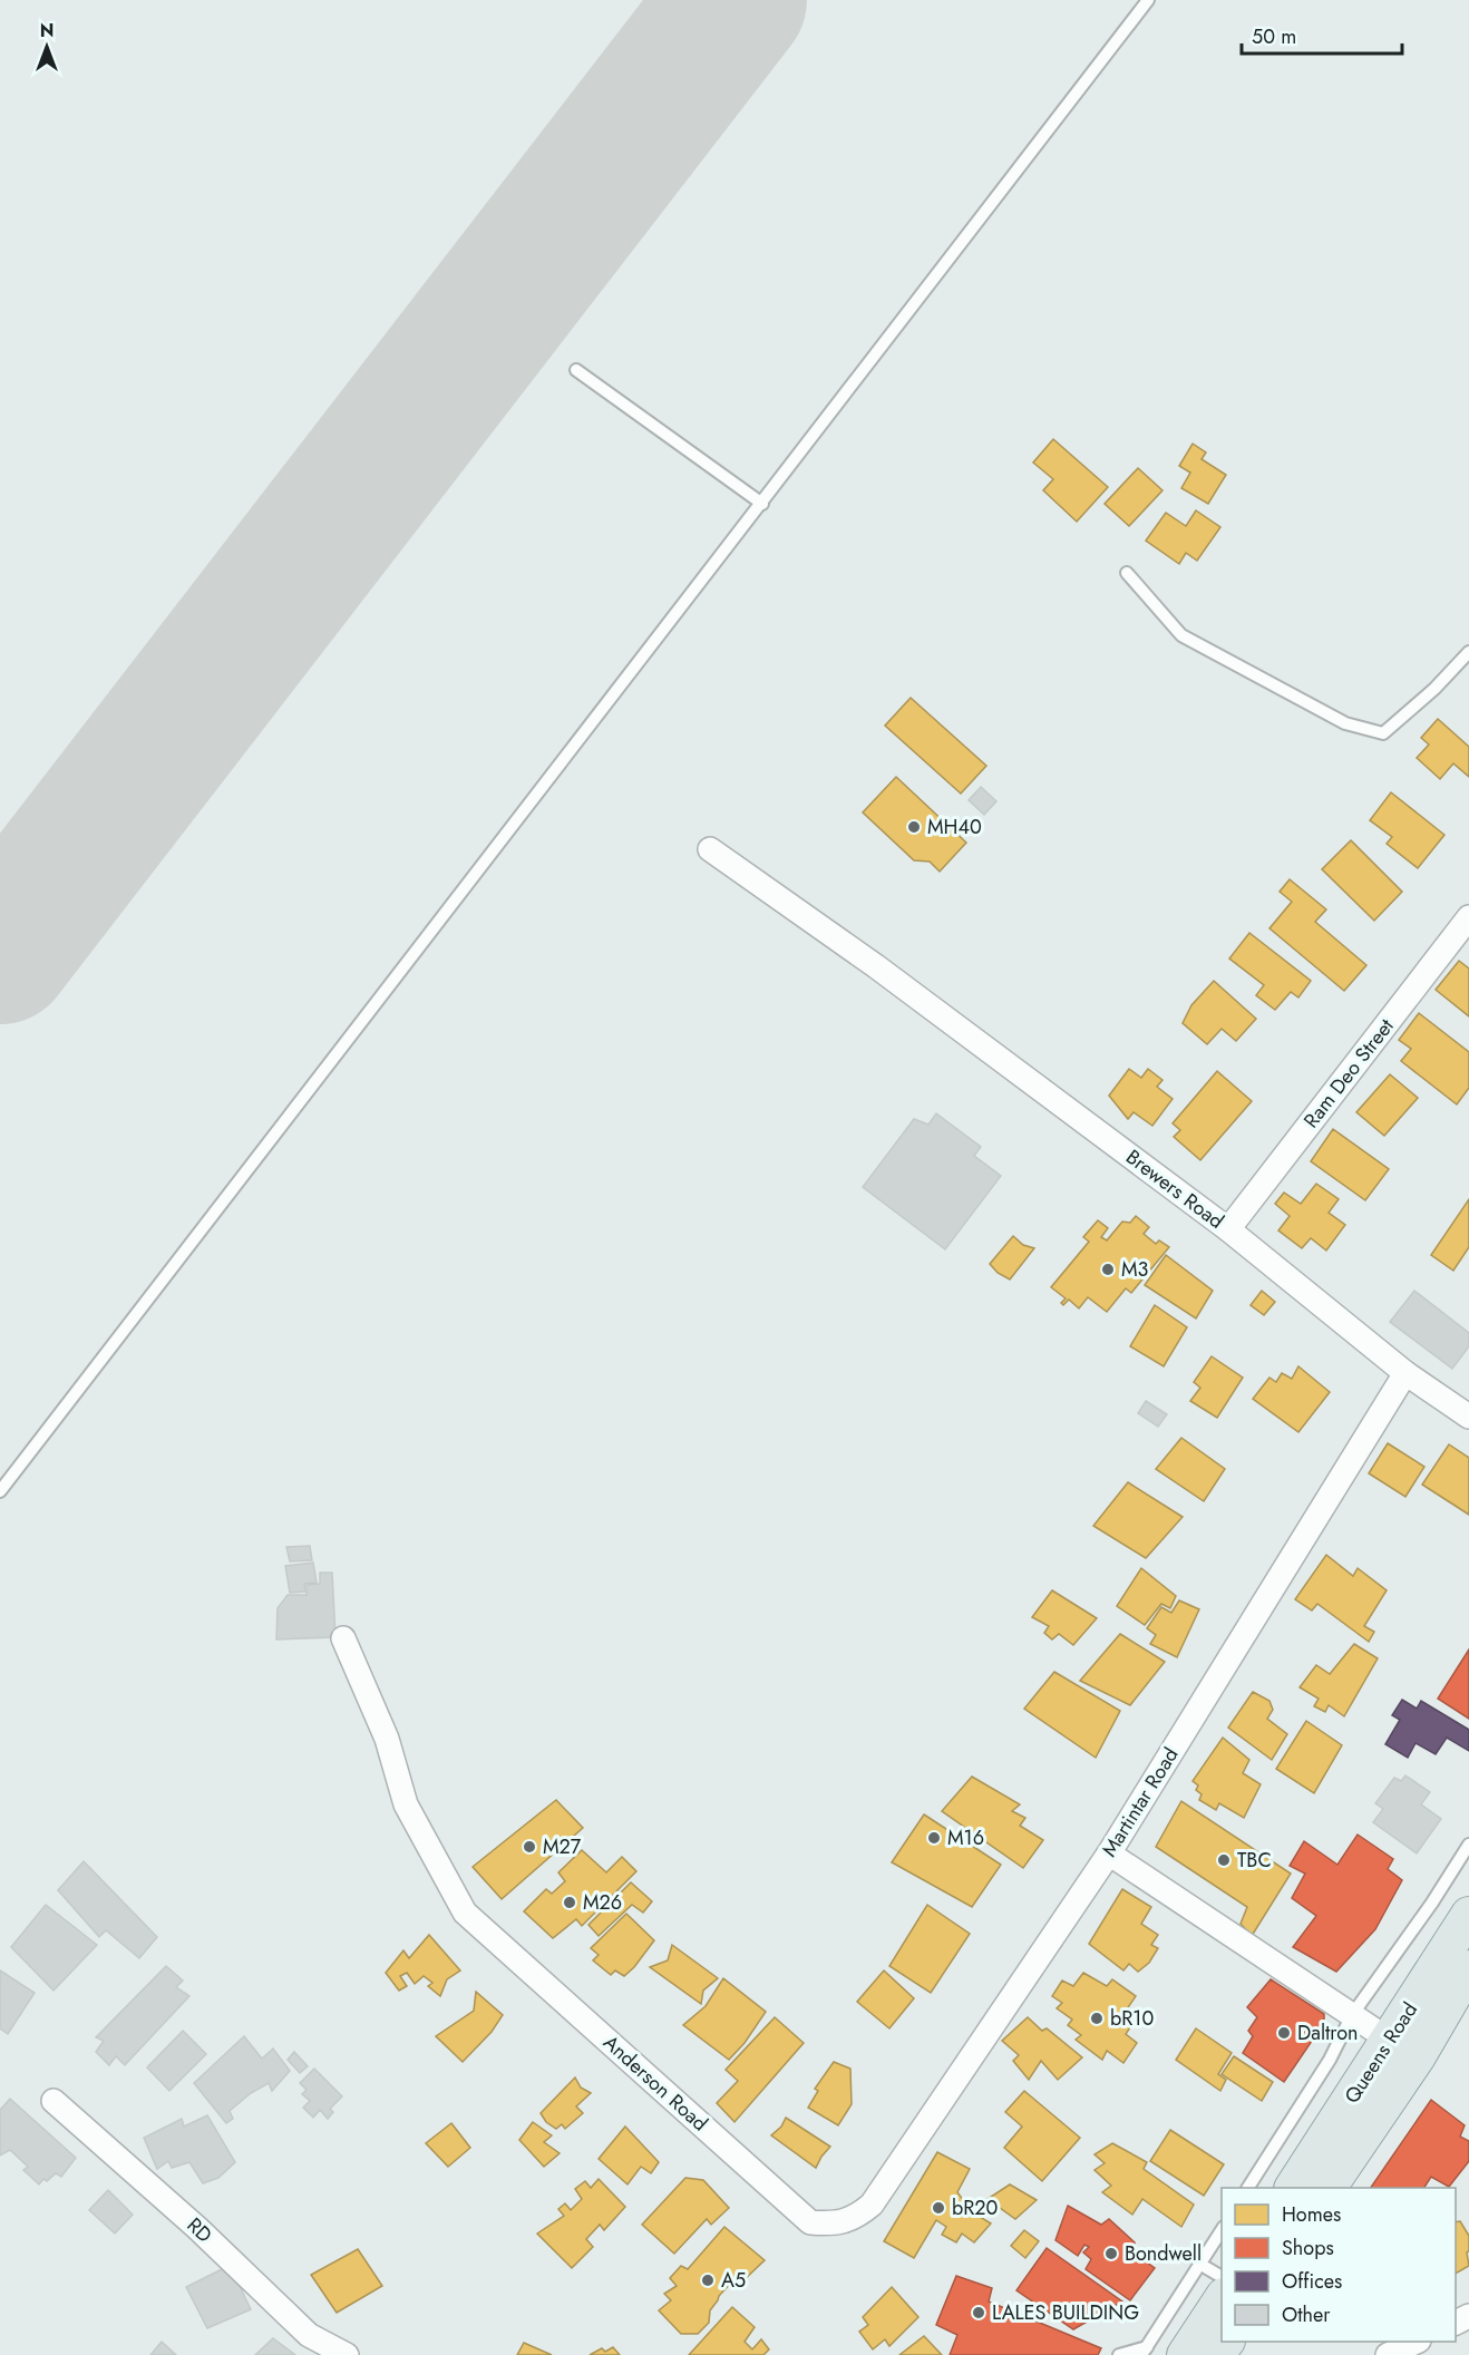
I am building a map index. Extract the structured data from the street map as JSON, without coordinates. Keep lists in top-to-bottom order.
{
  "streets": {
    "main road": ["Queens Road"],
    "street": [
      "Ram Deo Street",
      "Brewers Road",
      "Martintar Road",
      "Anderson Road",
      "RD"
    ]
  },
  "crossings": [
    ["Ram Deo Street", "Brewers Road"],
    ["Brewers Road", "Martintar Road"],
    ["Martintar Road", "Anderson Road"]
  ],
  "places": [
    "MH40",
    "M3",
    "M16",
    "M27",
    "TBC",
    "M26",
    "bR10",
    "Daltron",
    "bR20",
    "Bondwell",
    "A5",
    "LALES BUILDING"
  ],
  "legend": [
    "Homes",
    "Shops",
    "Offices",
    "Other"
  ],
  "scale_bar": "50 m",
  "north": "top"
}
